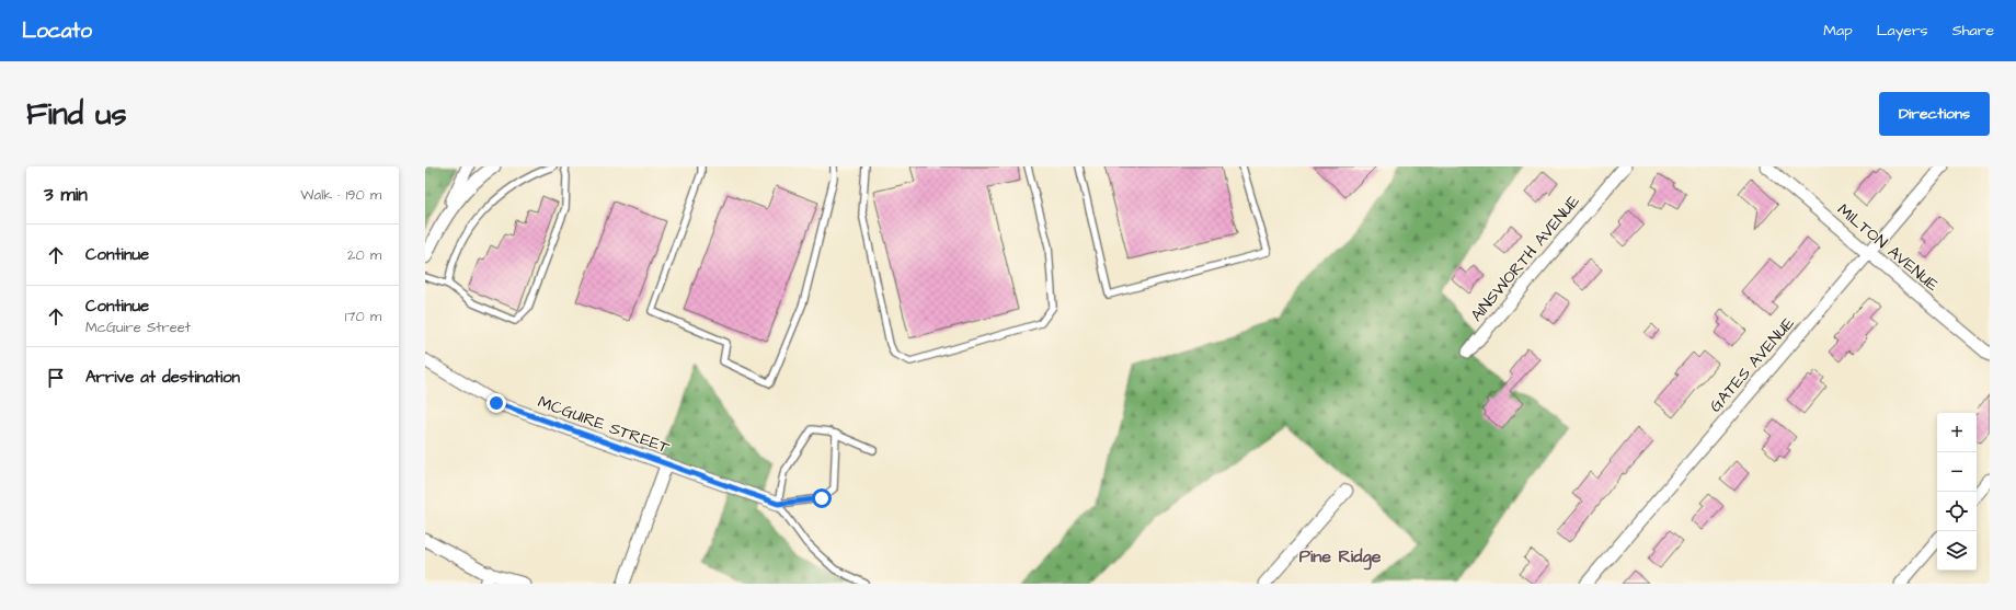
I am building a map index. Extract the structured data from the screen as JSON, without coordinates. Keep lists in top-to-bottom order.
{
  "streets": {
    "street": [
      "MILTON AVENUE",
      "AINSWORTH AVENUE",
      "GATES AVENUE",
      "MCGUIRE STREET"
    ]
  },
  "crossings": [
    ["MILTON AVENUE", "GATES AVENUE"]
  ],
  "districts": ["Pine Ridge"],
  "page": {
    "header": "Locato",
    "nav": ["Map", "Layers", "Share"],
    "buttons": "Directions",
    "title": "Find us",
    "heading": ["3 min", "Walk · 190 m"],
    "list": [
      ["Continue", "20 m"],
      ["Continue", "McGuire Street", "170 m"],
      "Arrive at destination"
    ],
    "map_buttons": ["+", "−"]
  }
}
